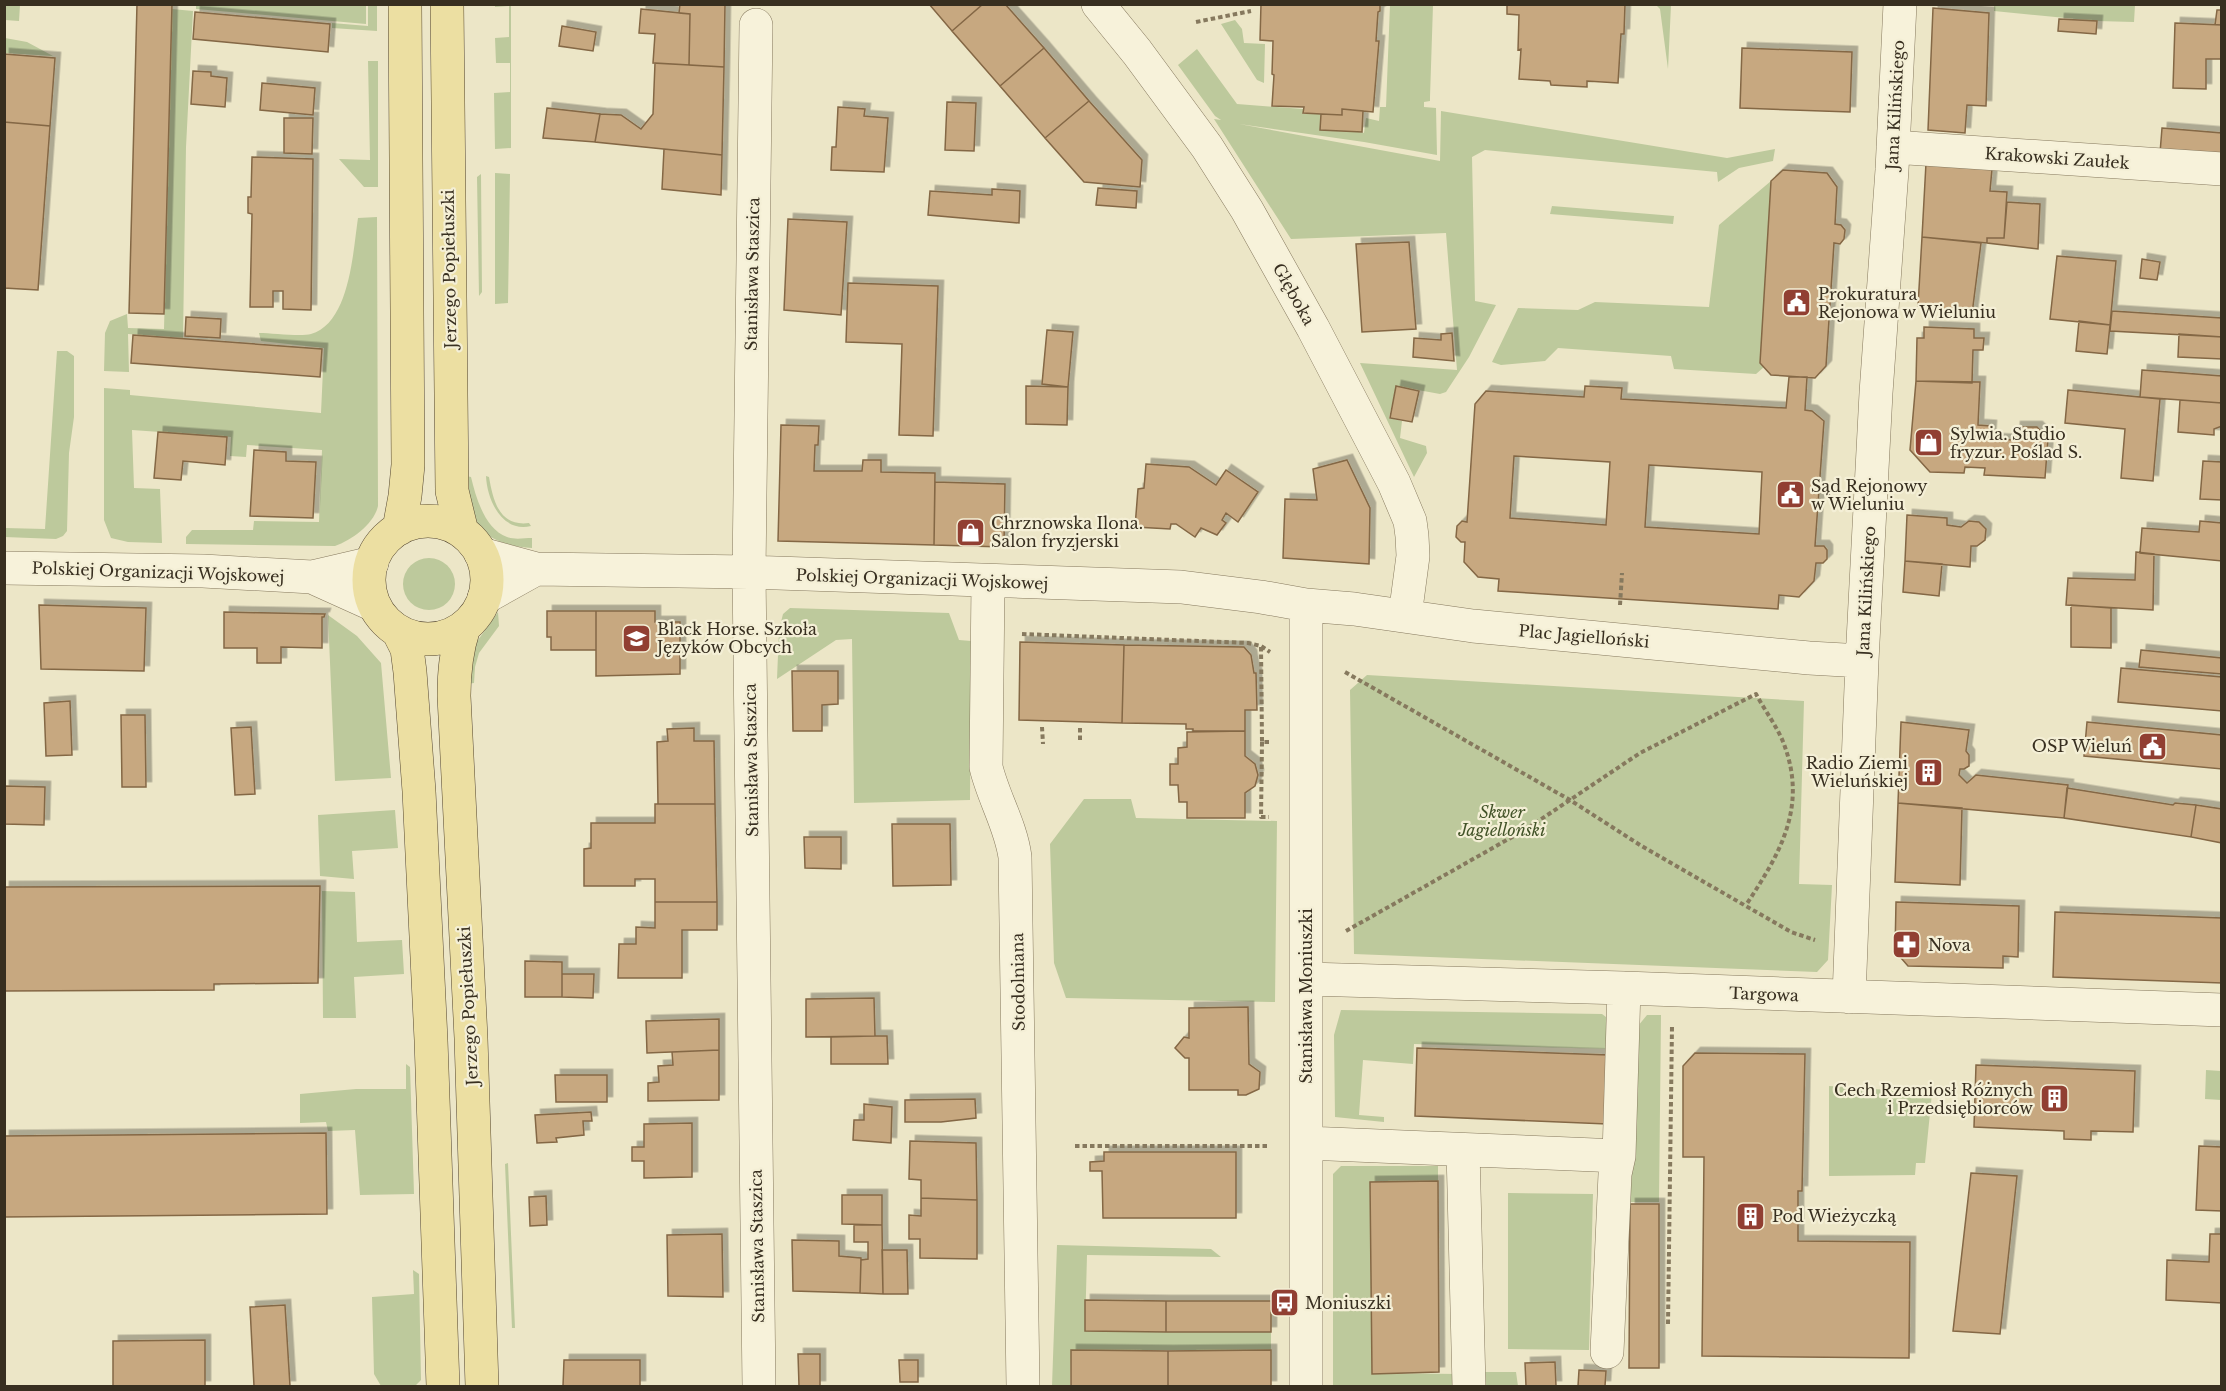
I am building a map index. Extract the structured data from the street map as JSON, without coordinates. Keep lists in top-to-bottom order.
{
  "streets": {
    "main road": ["Jerzego Popiełuszki"],
    "street": [
      "Jana Kilińskiego",
      "Krakowski Zaułek",
      "Stanisława Staszica",
      "Głęboka",
      "Polskiej Organizacji Wojskowej",
      "Plac Jagielloński",
      "Stodolniana",
      "Targowa",
      "Stanisława Moniuszki"
    ]
  },
  "crossings": [
    ["Jana Kilińskiego", "Krakowski Zaułek"],
    ["Jana Kilińskiego", "Plac Jagielloński"],
    ["Jana Kilińskiego", "Targowa"],
    ["Jerzego Popiełuszki", "Polskiej Organizacji Wojskowej"],
    ["Stanisława Staszica", "Polskiej Organizacji Wojskowej"],
    ["Głęboka", "Plac Jagielloński"],
    ["Polskiej Organizacji Wojskowej", "Plac Jagielloński"],
    ["Polskiej Organizacji Wojskowej", "Stodolniana"],
    ["Polskiej Organizacji Wojskowej", "Stanisława Moniuszki"],
    ["Plac Jagielloński", "Stanisława Moniuszki"],
    ["Targowa", "Stanisława Moniuszki"]
  ],
  "parks": ["Skwer Jagielloński"],
  "places": {
    "public building": ["Prokuratura Rejonowa w Wieluniu", "Sąd Rejonowy w Wieluniu", "OSP Wieluń"],
    "shop": ["Sylwia. Studio fryzur. Poślad S.", "Chrznowska Ilona. Salon fryzjerski"],
    "school or university": ["Black Horse. Szkoła Języków Obcych"],
    "building": ["Radio Ziemi Wieluńskiej", "Cech Rzemiosł Różnych i Przedsiębiorców", "Pod Wieżyczką"],
    "pharmacy": ["Nova"],
    "bus stop": ["Moniuszki"]
  }
}
